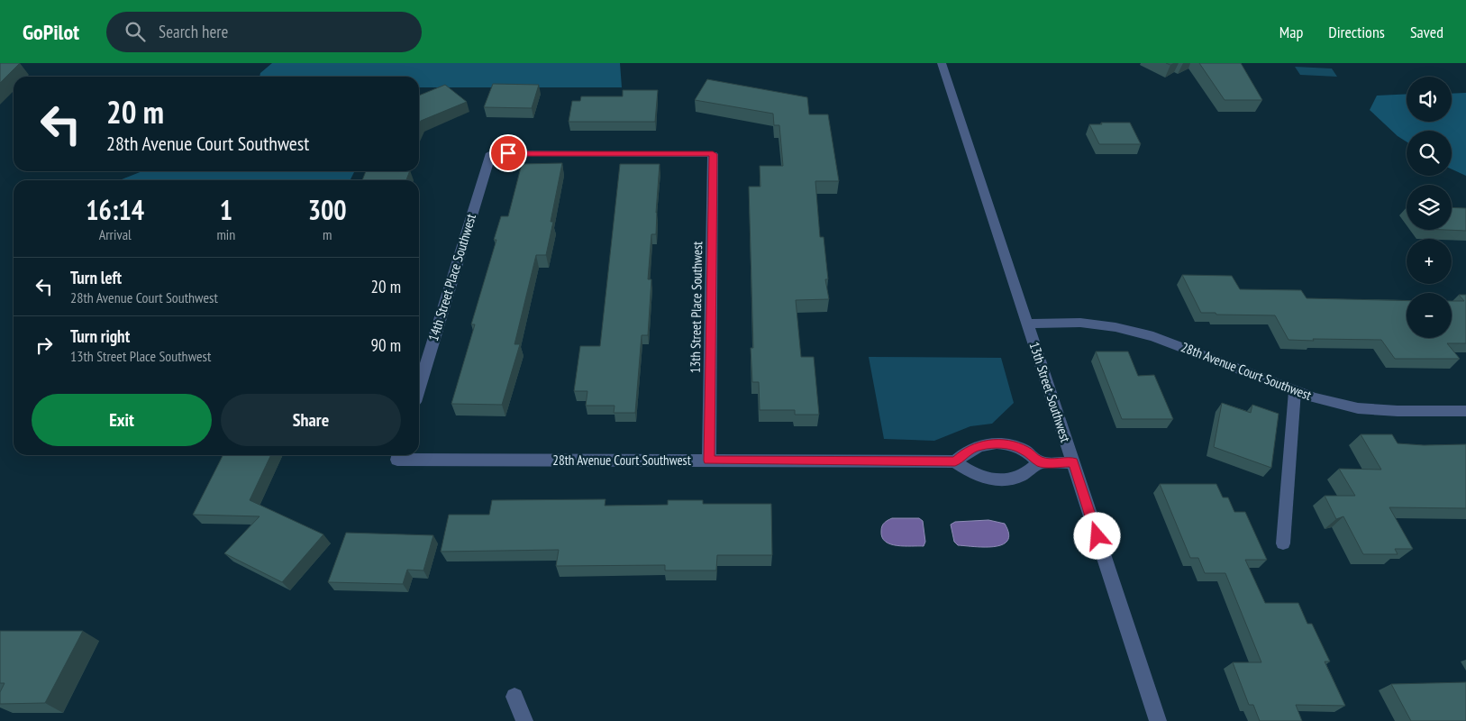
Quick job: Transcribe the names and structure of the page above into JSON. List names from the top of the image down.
{
  "streets": {
    "street": [
      "14th Street Place Southwest",
      "13th Street Place Southwest",
      "28th Avenue Court Southwest",
      "13th Street Southwest"
    ]
  },
  "crossings": [
    ["14th Street Place Southwest", "13th Street Place Southwest"],
    ["13th Street Place Southwest", "28th Avenue Court Southwest"],
    ["28th Avenue Court Southwest", "13th Street Southwest"]
  ],
  "page": {
    "header": "GoPilot",
    "search": "Search here",
    "nav": ["Map", "Directions", "Saved"],
    "map_buttons": ["+", "−"],
    "turn": ["20 m", "28th Avenue Court Southwest"],
    "eta": [
      "16:14",
      "Arrival",
      "1",
      "min",
      "300",
      "m"
    ],
    "list": [
      {
        "name": "Turn left",
        "note": "28th Avenue Court Southwest",
        "value": "20 m"
      },
      {
        "name": "Turn right",
        "note": "13th Street Place Southwest",
        "value": "90 m"
      }
    ],
    "buttons": ["Exit", "Share"]
  }
}
